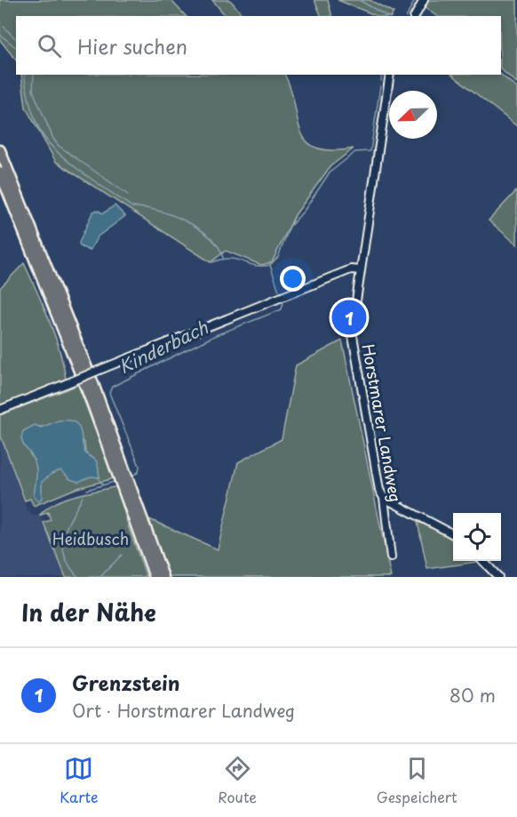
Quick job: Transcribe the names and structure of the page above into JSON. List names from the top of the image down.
{
  "streets": {
    "street": ["Horstmarer Landweg"]
  },
  "water": ["Kinderbach"],
  "parks": ["Heidbusch"],
  "north": "bottom left",
  "page": {
    "search": "Hier suchen",
    "pins": "1",
    "heading": "In der Nähe",
    "list": [
      {
        "mark": "1",
        "name": "Grenzstein",
        "note": "Ort · Horstmarer Landweg",
        "value": "80 m"
      }
    ],
    "nav": ["Karte", "Route", "Gespeichert"]
  }
}
